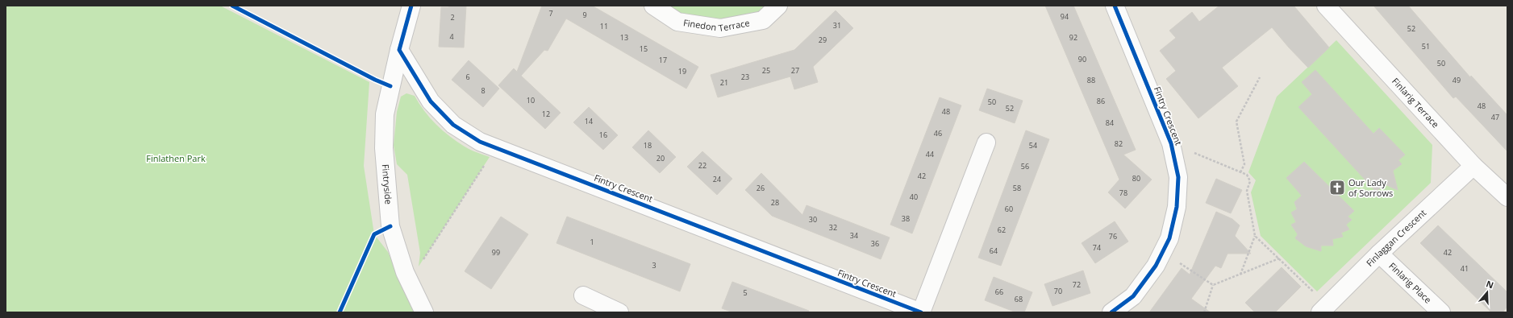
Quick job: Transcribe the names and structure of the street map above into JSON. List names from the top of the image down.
{
  "streets": {
    "street": [
      "Finedon Terrace",
      "Finlarig Terrace",
      "Fintry Crescent",
      "Fintryside",
      "Finlaggan Crescent",
      "Finlarig Place"
    ]
  },
  "crossings": [
    ["Finlarig Terrace", "Finlaggan Crescent"],
    ["Fintry Crescent", "Fintryside"],
    ["Finlaggan Crescent", "Finlarig Place"]
  ],
  "parks": ["Finlathen Park"],
  "places": {
    "church": ["Our Lady of Sorrows"]
  },
  "house_numbers": [
    "7",
    "9",
    "94",
    "2",
    "31",
    "11",
    "52",
    "4",
    "13",
    "92",
    "29",
    "51",
    "15",
    "90",
    "17",
    "50",
    "25",
    "27",
    "19",
    "6",
    "23",
    "88",
    "49",
    "21",
    "8",
    "10",
    "86",
    "50",
    "48",
    "52",
    "48",
    "12",
    "47",
    "14",
    "84",
    "46",
    "16",
    "82",
    "18",
    "54",
    "44",
    "20",
    "22",
    "56",
    "42",
    "80",
    "24",
    "26",
    "58",
    "78",
    "40",
    "28",
    "60",
    "38",
    "30",
    "32",
    "62",
    "34",
    "76",
    "1",
    "36",
    "74",
    "64",
    "99",
    "42",
    "3",
    "41",
    "72",
    "70",
    "66",
    "5",
    "68"
  ],
  "north": "top"
}
